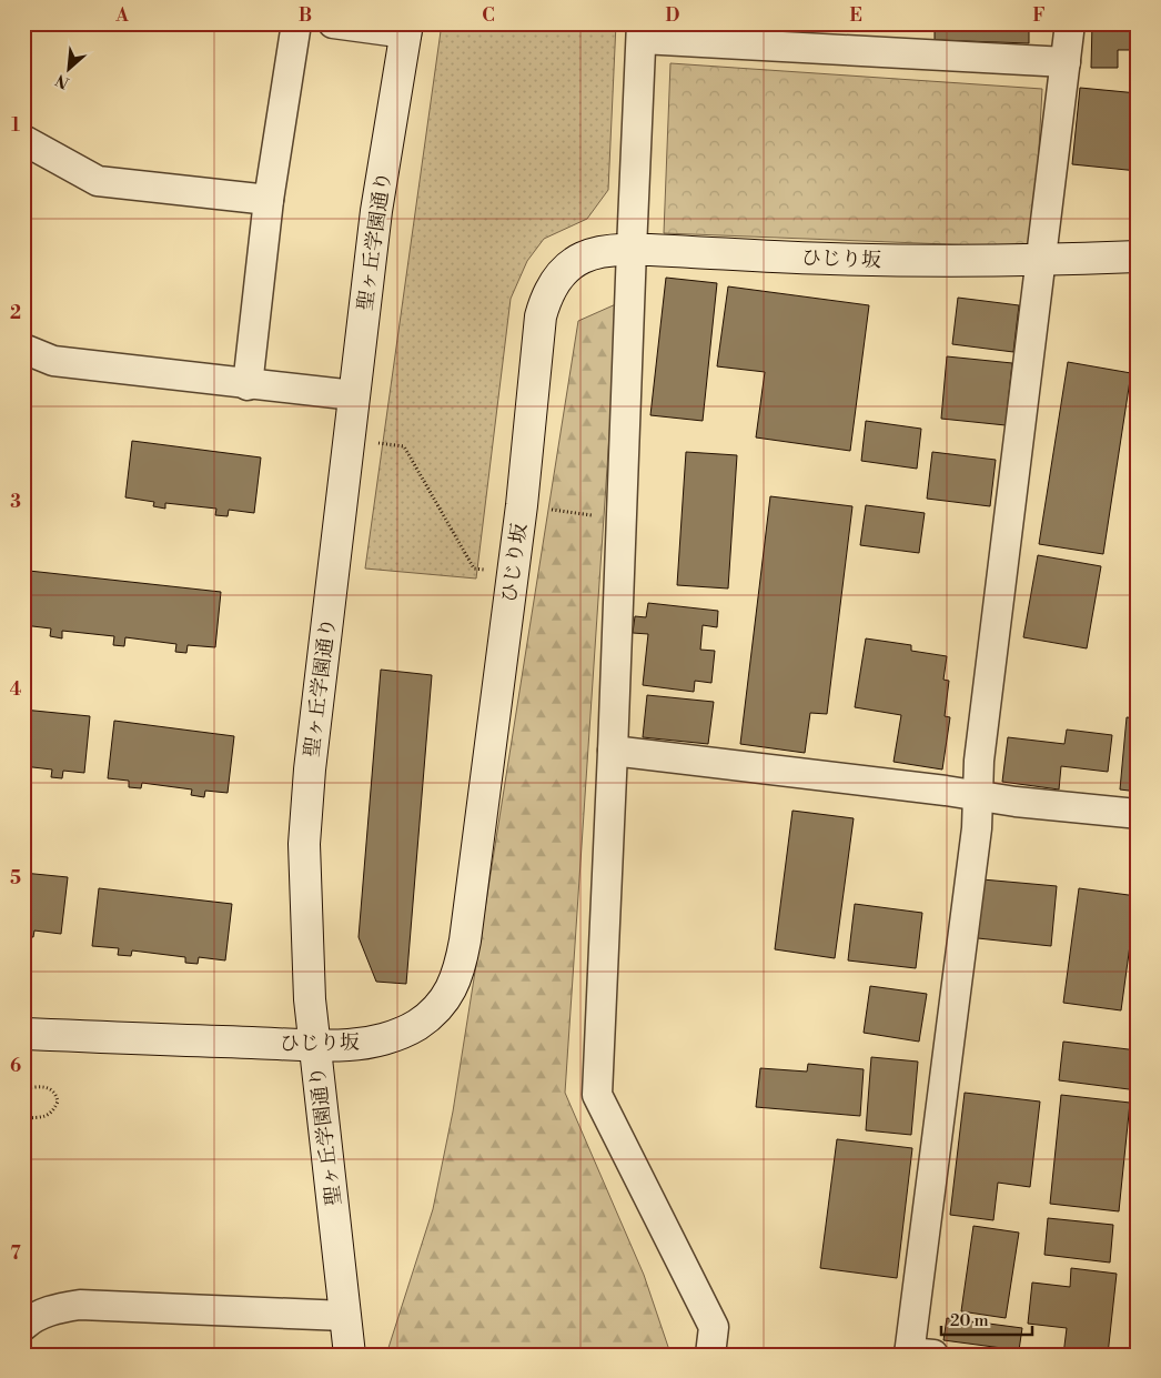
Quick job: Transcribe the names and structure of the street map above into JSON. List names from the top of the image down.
{
  "streets": {
    "street": ["聖ヶ丘学園通り", "ひじり坂"]
  },
  "crossings": [
    ["聖ヶ丘学園通り", "ひじり坂"]
  ],
  "scale_bar": "20 m",
  "north": "bottom left",
  "grid": {
    "columns": [
      "A",
      "B",
      "C",
      "D",
      "E",
      "F"
    ],
    "rows": [
      "1",
      "2",
      "3",
      "4",
      "5",
      "6",
      "7"
    ]
  }
}
